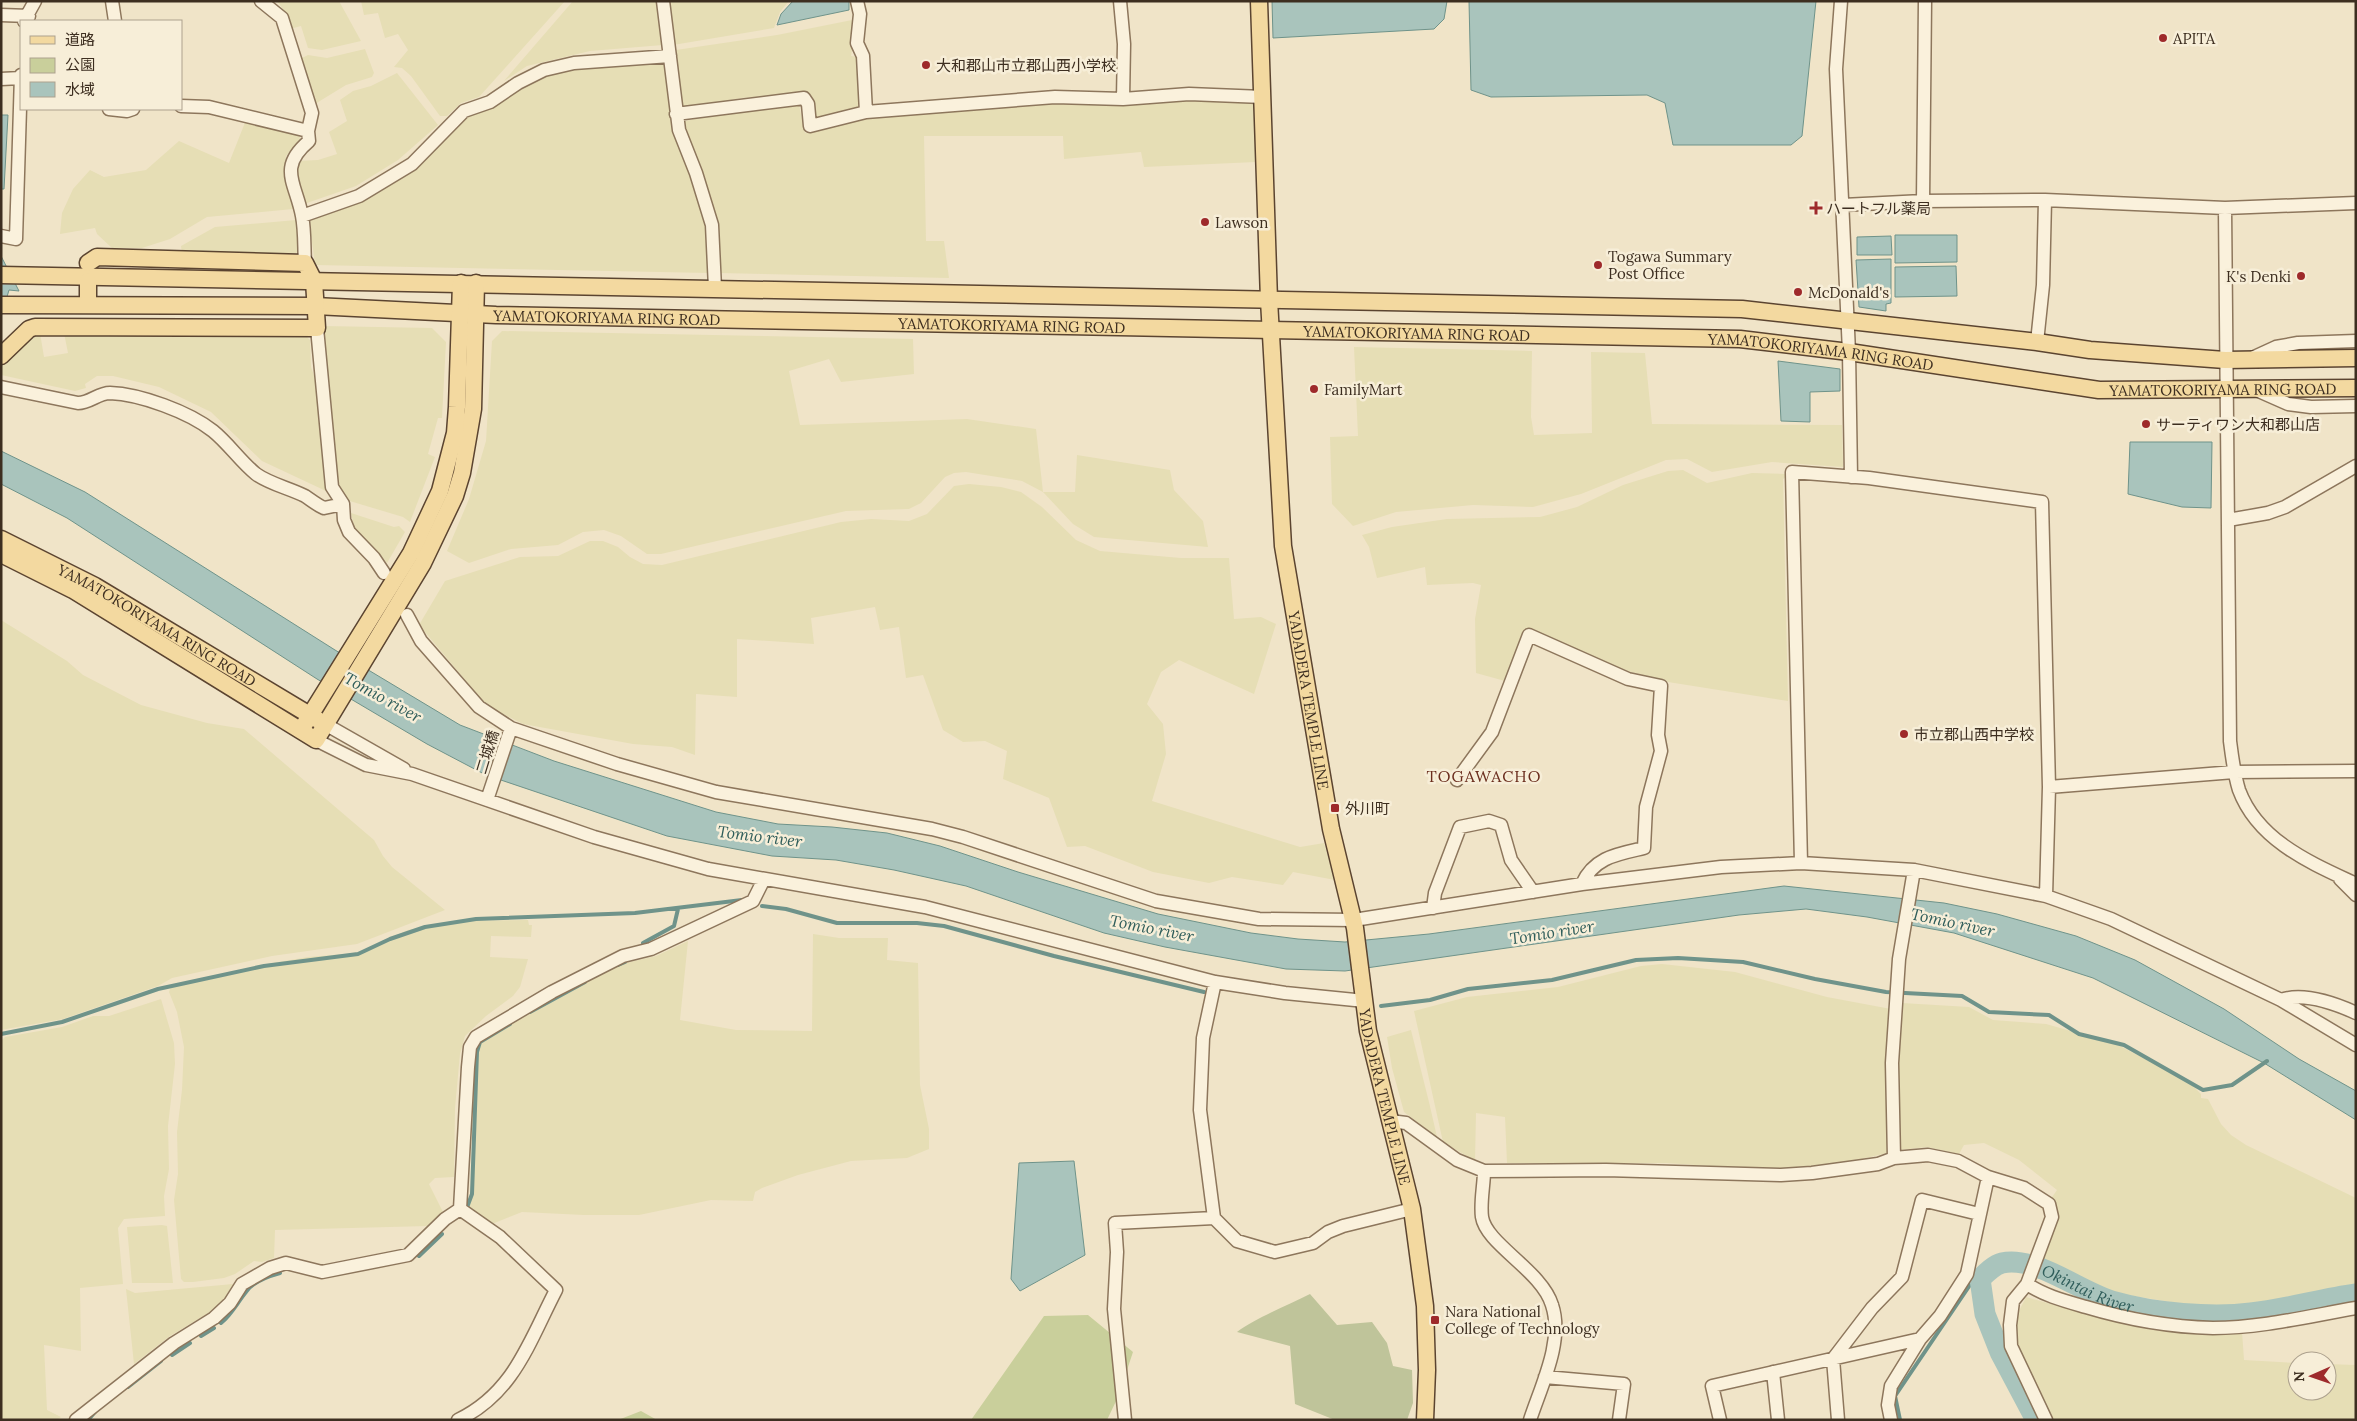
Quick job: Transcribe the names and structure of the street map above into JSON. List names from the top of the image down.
{
  "streets": {
    "main road": ["YAMATOKORIYAMA RING ROAD", "YADADERA TEMPLE LINE"],
    "street": ["二城橋"]
  },
  "crossings": [
    ["YAMATOKORIYAMA RING ROAD", "YADADERA TEMPLE LINE"]
  ],
  "districts": ["TOGAWACHO"],
  "water": ["Tomio river", "Okintai River"],
  "places": {
    "other": [
      "APITA",
      "大和郡山市立郡山西小学校",
      "Lawson",
      "Togawa Summary Post Office",
      "K's Denki",
      "McDonald's",
      "FamilyMart",
      "サーティワン大和郡山店",
      "市立郡山西中学校"
    ],
    "health": ["ハートフル薬局"],
    "transit": ["外川町", "Nara National College of Technology"]
  },
  "legend": ["道路", "公園", "水域"],
  "north": "left"
}
